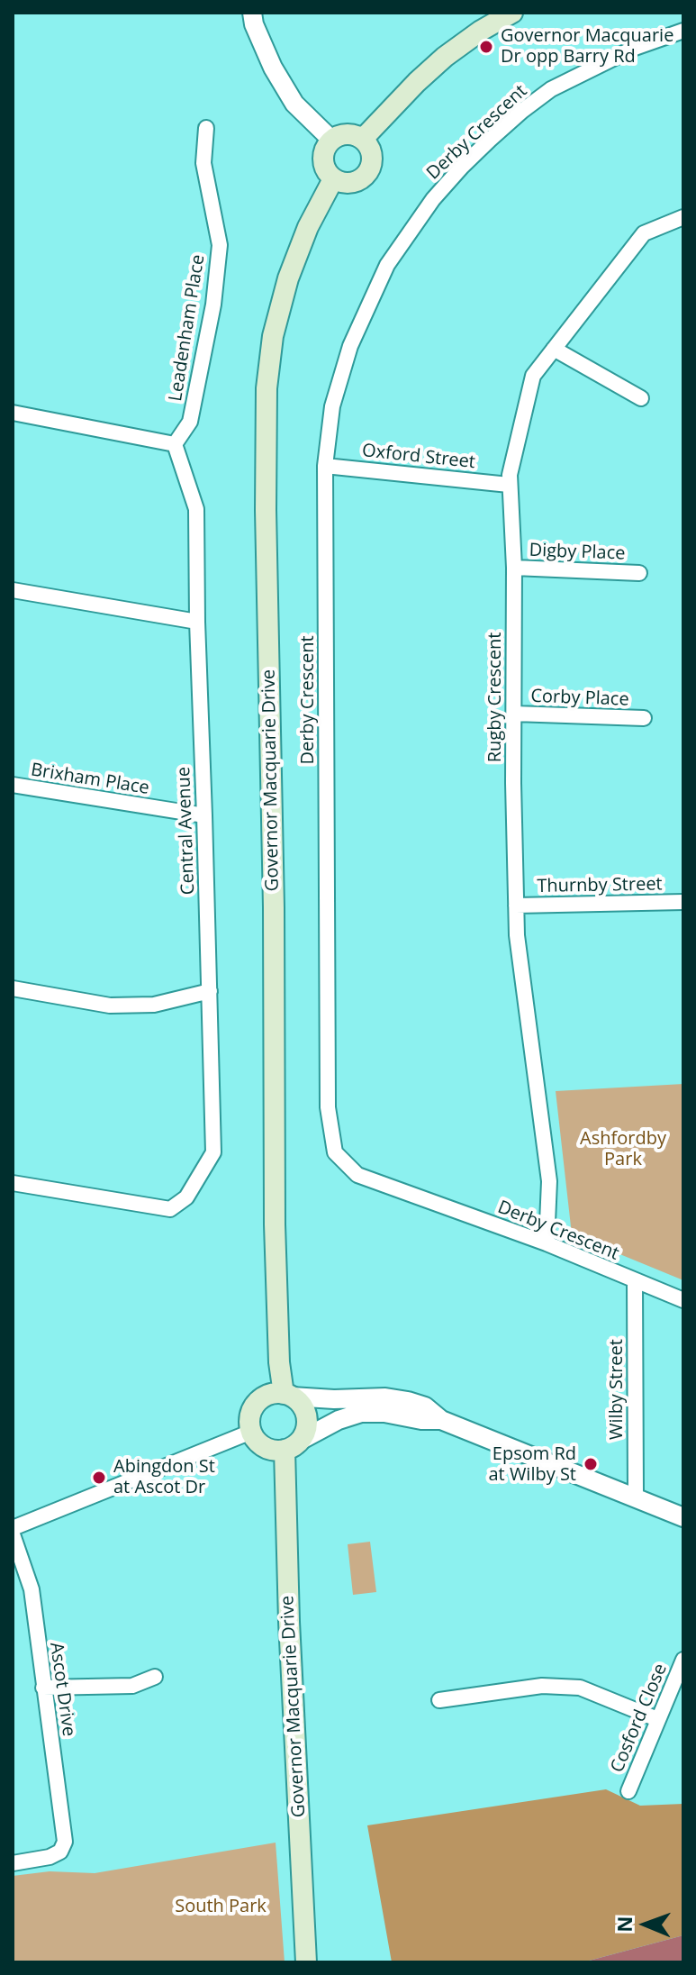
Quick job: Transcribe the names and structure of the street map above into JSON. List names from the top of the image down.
{
  "streets": {
    "main road": ["Governor Macquarie Drive"],
    "street": [
      "Derby Crescent",
      "Leadenham Place",
      "Oxford Street",
      "Digby Place",
      "Rugby Crescent",
      "Corby Place",
      "Brixham Place",
      "Central Avenue",
      "Thurnby Street",
      "Wilby Street",
      "Ascot Drive",
      "Cosford Close"
    ]
  },
  "crossings": [
    ["Derby Crescent", "Oxford Street"],
    ["Derby Crescent", "Rugby Crescent"],
    ["Derby Crescent", "Wilby Street"],
    ["Leadenham Place", "Central Avenue"],
    ["Oxford Street", "Rugby Crescent"],
    ["Digby Place", "Rugby Crescent"],
    ["Rugby Crescent", "Corby Place"],
    ["Rugby Crescent", "Thurnby Street"],
    ["Brixham Place", "Central Avenue"]
  ],
  "parks": ["Ashfordby Park", "South Park"],
  "places": ["Governor Macquarie Dr opp Barry Rd", "Epsom Rd at Wilby St", "Abingdon St at Ascot Dr"],
  "north": "left"
}
